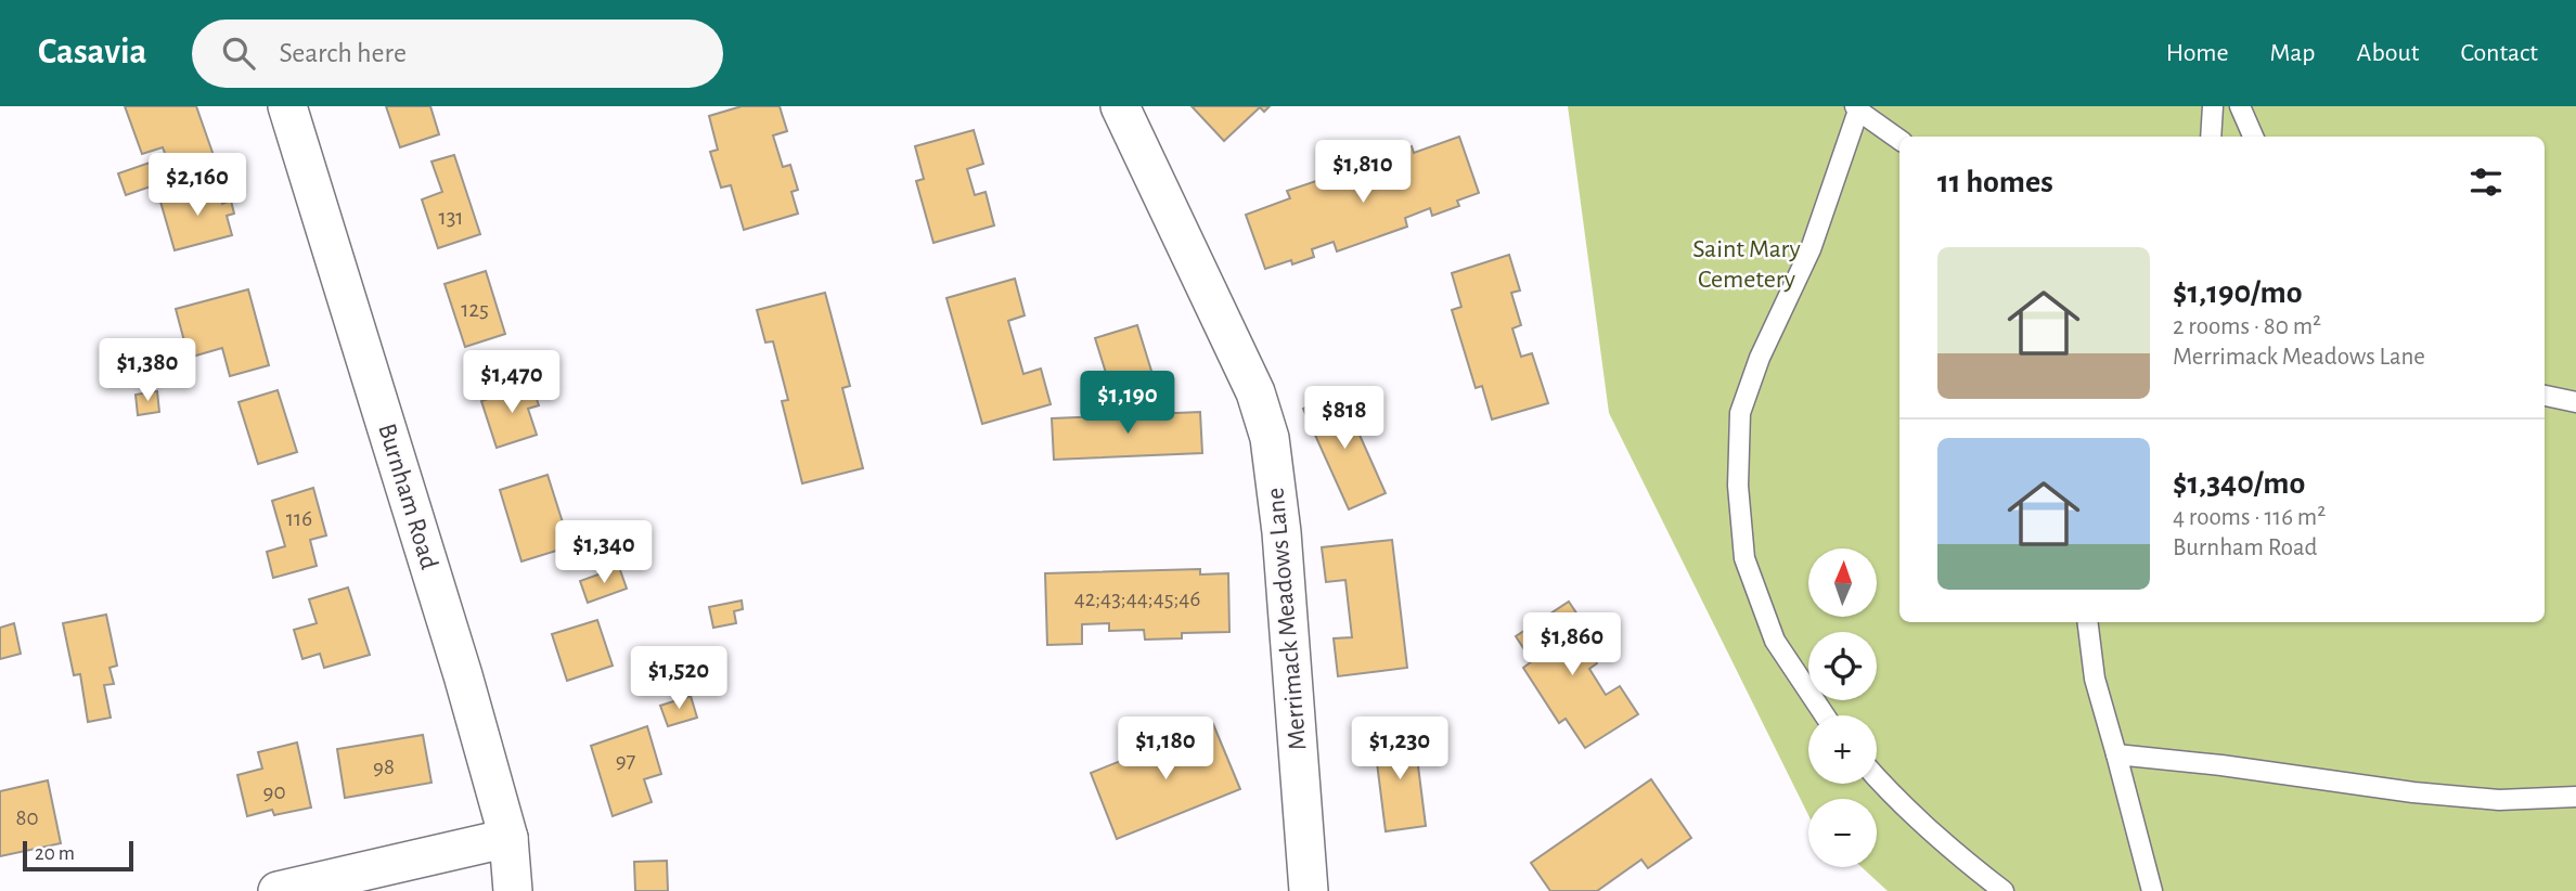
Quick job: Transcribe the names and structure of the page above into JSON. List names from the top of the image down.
{
  "streets": {
    "street": ["Burnham Road", "Merrimack Meadows Lane"]
  },
  "parks": ["Saint Mary Cemetery"],
  "house_numbers": [
    "131",
    "125",
    "116",
    "42;43;44;45;46",
    "97",
    "98",
    "90",
    "80"
  ],
  "scale_bar": "20 m",
  "north": "top",
  "page": {
    "header": "Casavia",
    "search": "Search here",
    "nav": [
      "Home",
      "Map",
      "About",
      "Contact"
    ],
    "heading": "11 homes",
    "price": [
      "$1,810",
      "$2,160",
      "$1,380",
      "$1,470",
      "$1,190",
      "$818",
      "$1,340",
      "$1,860",
      "$1,520",
      "$1,180",
      "$1,230"
    ],
    "list": [
      {
        "name": "$1,190/mo",
        "note": "2 rooms · 80 m² · Merrimack Meadows Lane"
      },
      {
        "name": "$1,340/mo",
        "note": "4 rooms · 116 m² · Burnham Road"
      }
    ],
    "map_buttons": ["+", "−"],
    "scale": "20 m"
  }
}
